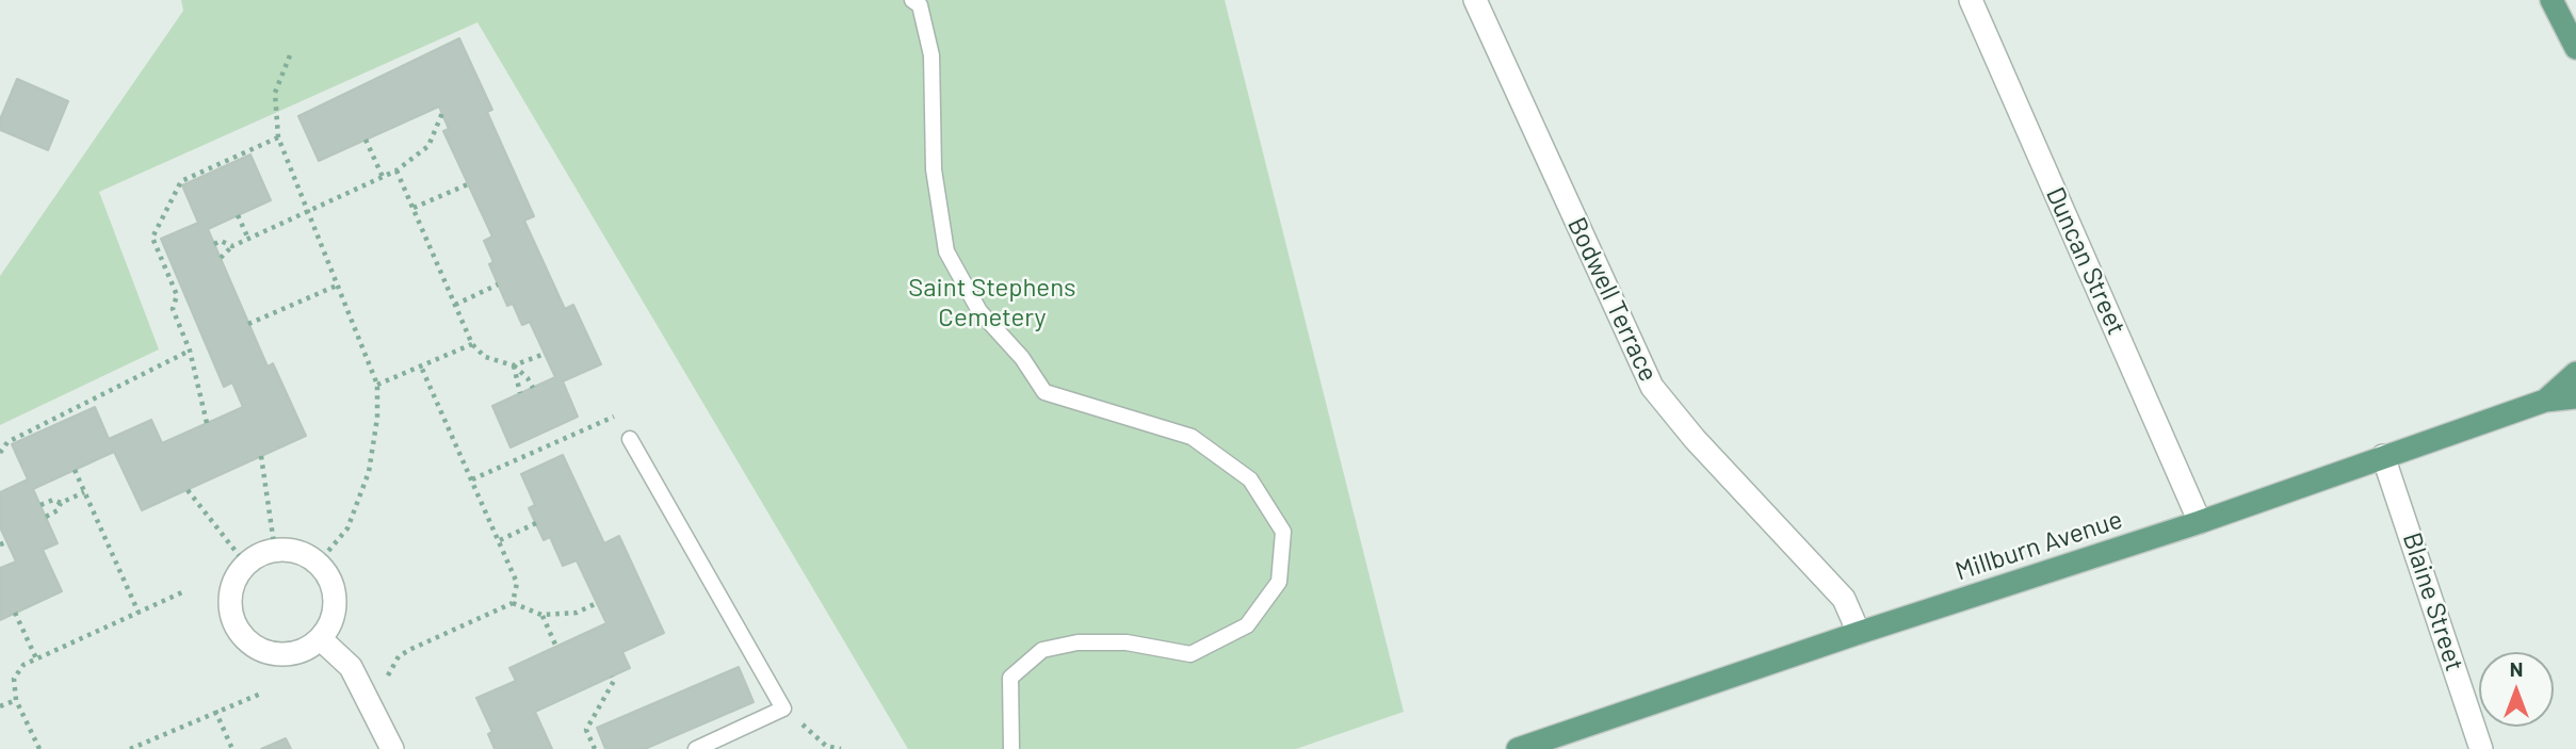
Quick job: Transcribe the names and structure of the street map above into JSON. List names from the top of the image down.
{
  "streets": {
    "main road": ["Millburn Avenue"],
    "street": ["Duncan Street", "Bodwell Terrace", "Blaine Street"]
  },
  "crossings": [
    ["Duncan Street", "Millburn Avenue"],
    ["Bodwell Terrace", "Millburn Avenue"],
    ["Millburn Avenue", "Blaine Street"]
  ],
  "parks": ["Saint Stephens Cemetery"],
  "north": "top"
}
